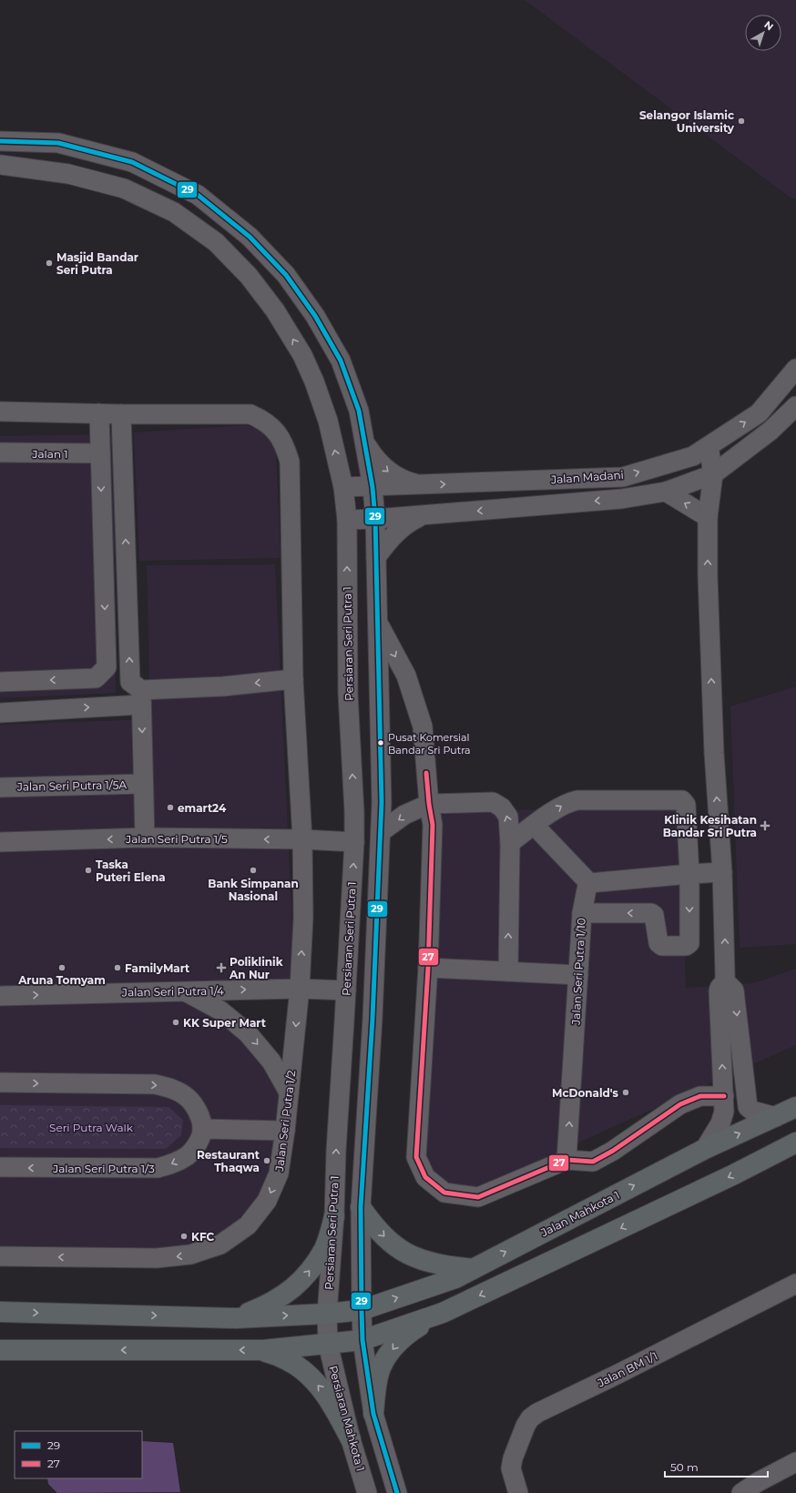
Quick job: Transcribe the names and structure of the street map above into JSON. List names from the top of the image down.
{
  "streets": {
    "main road": ["Jalan Mahkota 1"],
    "street": [
      "Jalan 1",
      "Jalan Madani",
      "Persiaran Seri Putra 1",
      "Jalan Seri Putra 1/5A",
      "Jalan Seri Putra 1/5",
      "Jalan Seri Putra 1/10",
      "Jalan Seri Putra 1/4",
      "Jalan Seri Putra 1/2",
      "Jalan Seri Putra 1/3",
      "Jalan BM 1/1",
      "Persiaran Mahkota 1"
    ]
  },
  "crossings": [
    ["Jalan Madani", "Persiaran Seri Putra 1"],
    ["Persiaran Seri Putra 1", "Jalan Seri Putra 1/5"],
    ["Persiaran Seri Putra 1", "Jalan Seri Putra 1/4"],
    ["Persiaran Seri Putra 1", "Jalan Mahkota 1"],
    ["Persiaran Seri Putra 1", "Persiaran Mahkota 1"],
    ["Jalan Seri Putra 1/5", "Jalan Seri Putra 1/2"],
    ["Jalan Seri Putra 1/4", "Jalan Seri Putra 1/2"]
  ],
  "one_way": ["Jalan Seri Putra 1/4", "Jalan Seri Putra 1/3"],
  "parks": ["Seri Putra Walk"],
  "places": {
    "other": [
      "Selangor Islamic University",
      "Masjid Bandar Seri Putra",
      "Pusat Komersial Bandar Sri Putra",
      "emart24",
      "Taska Puteri Elena",
      "Bank Simpanan Nasional",
      "Aruna Tomyam",
      "FamilyMart",
      "KK Super Mart",
      "McDonald's",
      "Restaurant Thaqwa",
      "KFC"
    ],
    "health": ["Klinik Kesihatan Bandar Sri Putra", "Poliklinik An Nur"]
  },
  "lines": ["transit line 29", "transit line 27"],
  "legend": ["29", "27"],
  "scale_bar": "50 m",
  "north": "top right"
}
